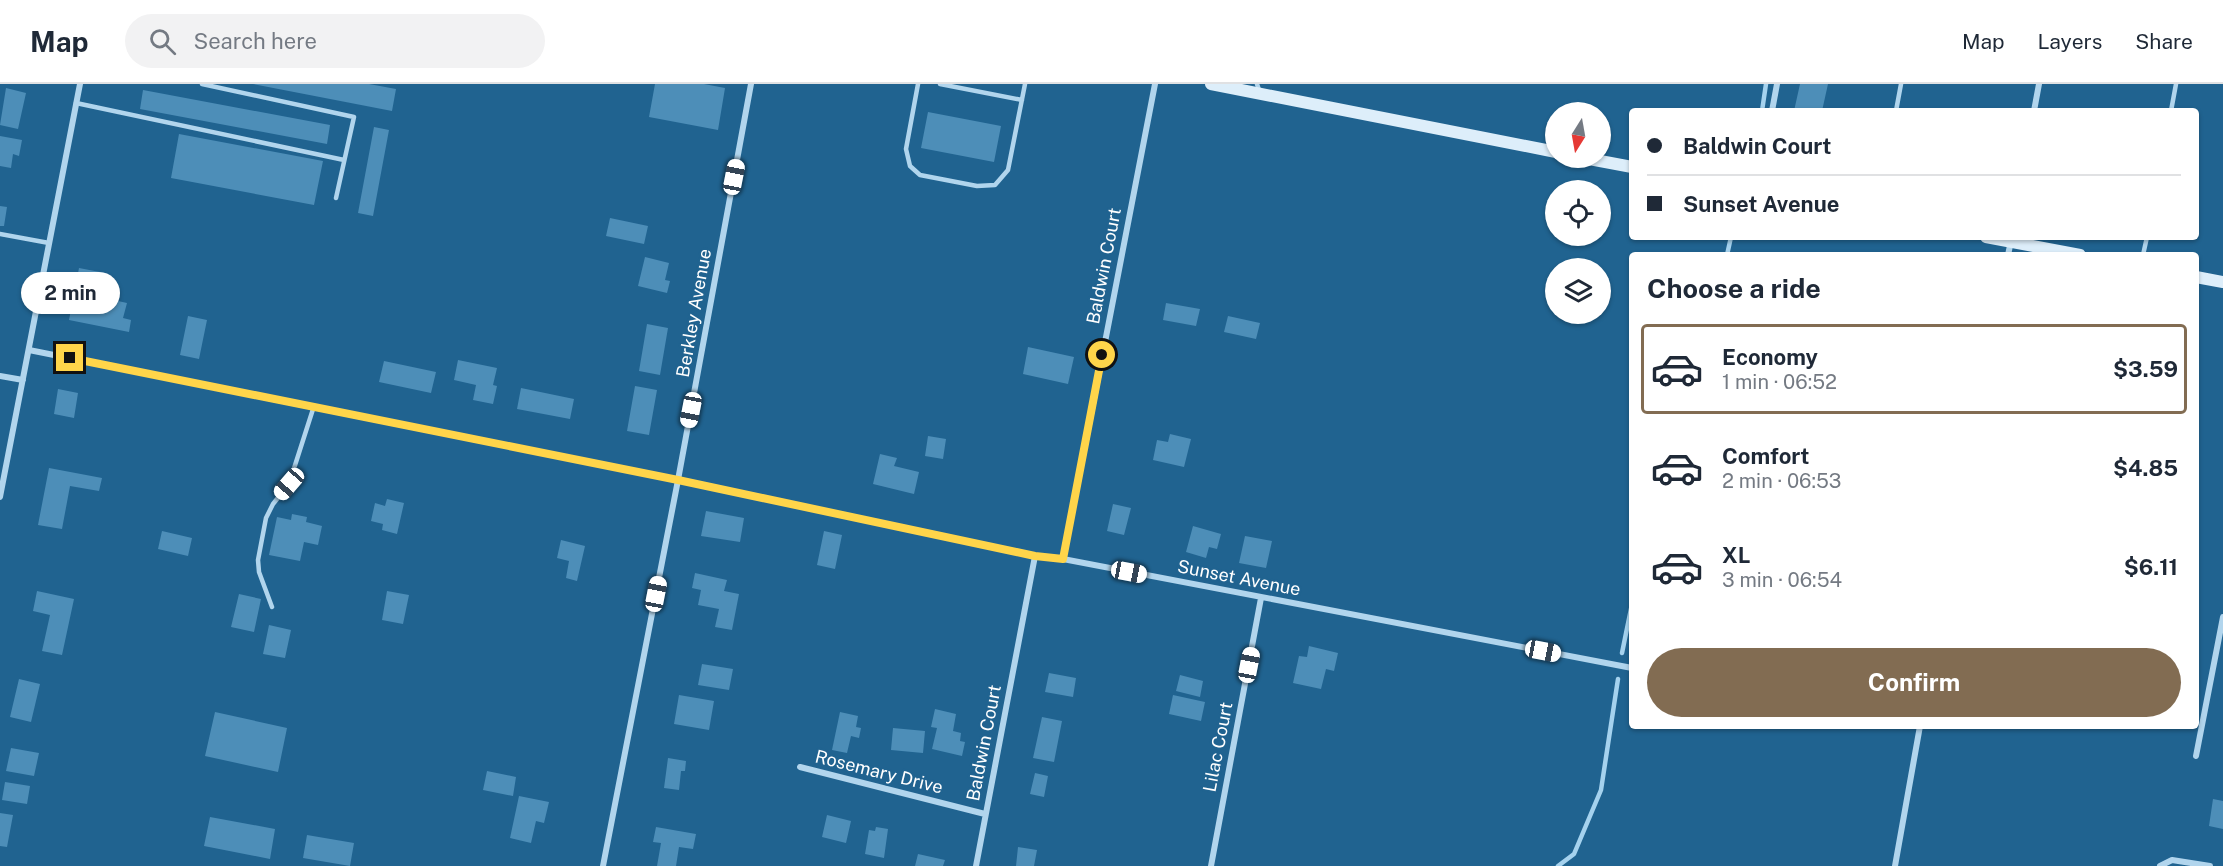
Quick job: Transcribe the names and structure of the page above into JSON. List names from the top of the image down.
{
  "streets": {
    "street": [
      "Baldwin Court",
      "Berkley Avenue",
      "Sunset Avenue",
      "Lilac Court",
      "Rosemary Drive"
    ]
  },
  "crossings": [
    ["Baldwin Court", "Sunset Avenue"],
    ["Baldwin Court", "Rosemary Drive"],
    ["Berkley Avenue", "Sunset Avenue"],
    ["Sunset Avenue", "Lilac Court"]
  ],
  "north": "bottom",
  "page": {
    "header": "Map",
    "search": "Search here",
    "nav": ["Map", "Layers", "Share"],
    "banner": ["Baldwin Court", "Sunset Avenue"],
    "heading": "Choose a ride",
    "bubble": "2 min",
    "list": [
      {
        "name": "Economy",
        "note": "1 min · 06:52",
        "value": "$3.59"
      },
      {
        "name": "Comfort",
        "note": "2 min · 06:53",
        "value": "$4.85"
      },
      {
        "name": "XL",
        "note": "3 min · 06:54",
        "value": "$6.11"
      }
    ],
    "buttons": "Confirm"
  }
}
